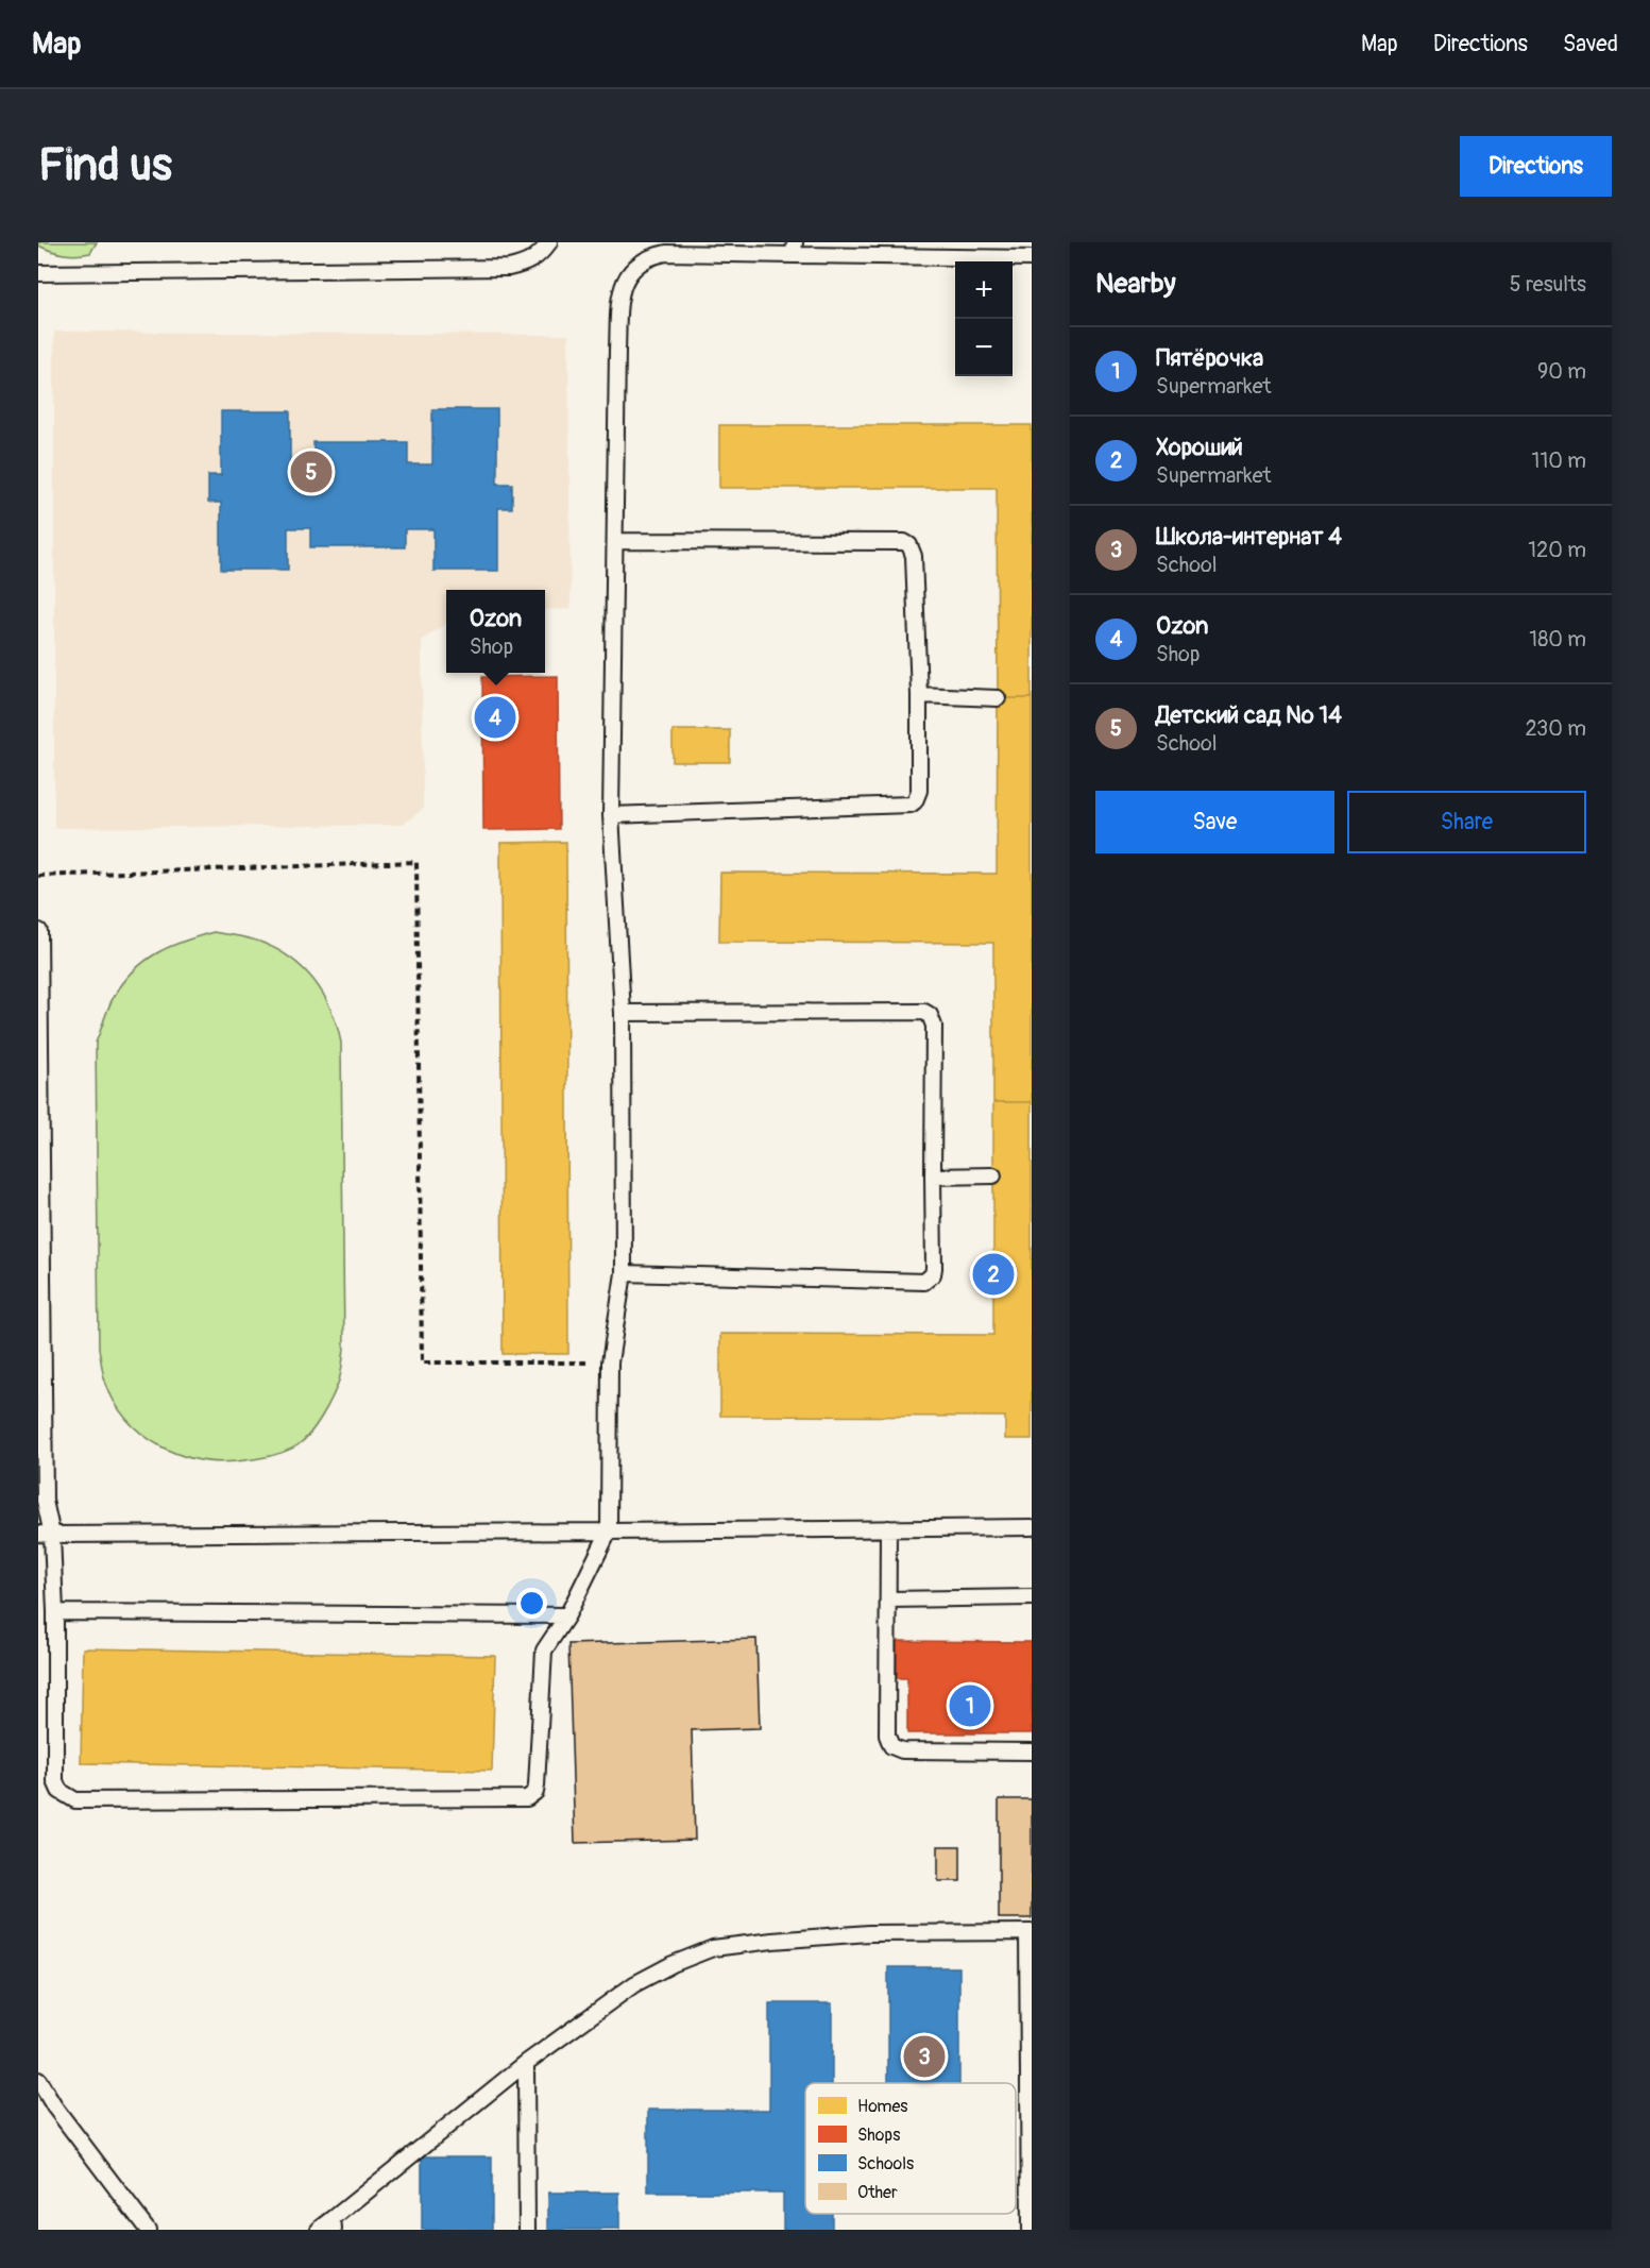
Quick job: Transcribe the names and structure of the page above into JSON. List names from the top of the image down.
{
  "legend": [
    "Homes",
    "Shops",
    "Schools",
    "Other"
  ],
  "page": {
    "header": "Map",
    "nav": ["Map", "Directions", "Saved"],
    "buttons": [
      "Directions",
      ["Save", "Share"]
    ],
    "title": "Find us",
    "heading": ["Nearby", "5 results"],
    "map_buttons": ["+", "−"],
    "list": [
      {
        "mark": "1",
        "name": "Пятёрочка",
        "note": "Supermarket",
        "value": "90 m"
      },
      {
        "mark": "2",
        "name": "Хороший",
        "note": "Supermarket",
        "value": "110 m"
      },
      {
        "mark": "3",
        "name": "Школа-интернат 4",
        "note": "School",
        "value": "120 m"
      },
      {
        "mark": "4",
        "name": "Ozon",
        "note": "Shop",
        "value": "180 m"
      },
      {
        "mark": "5",
        "name": "Детский сад № 14",
        "note": "School",
        "value": "230 m"
      }
    ],
    "pins": [
      "5",
      "4",
      "2",
      "1",
      "3"
    ],
    "popup": ["Ozon", "Shop"]
  }
}
